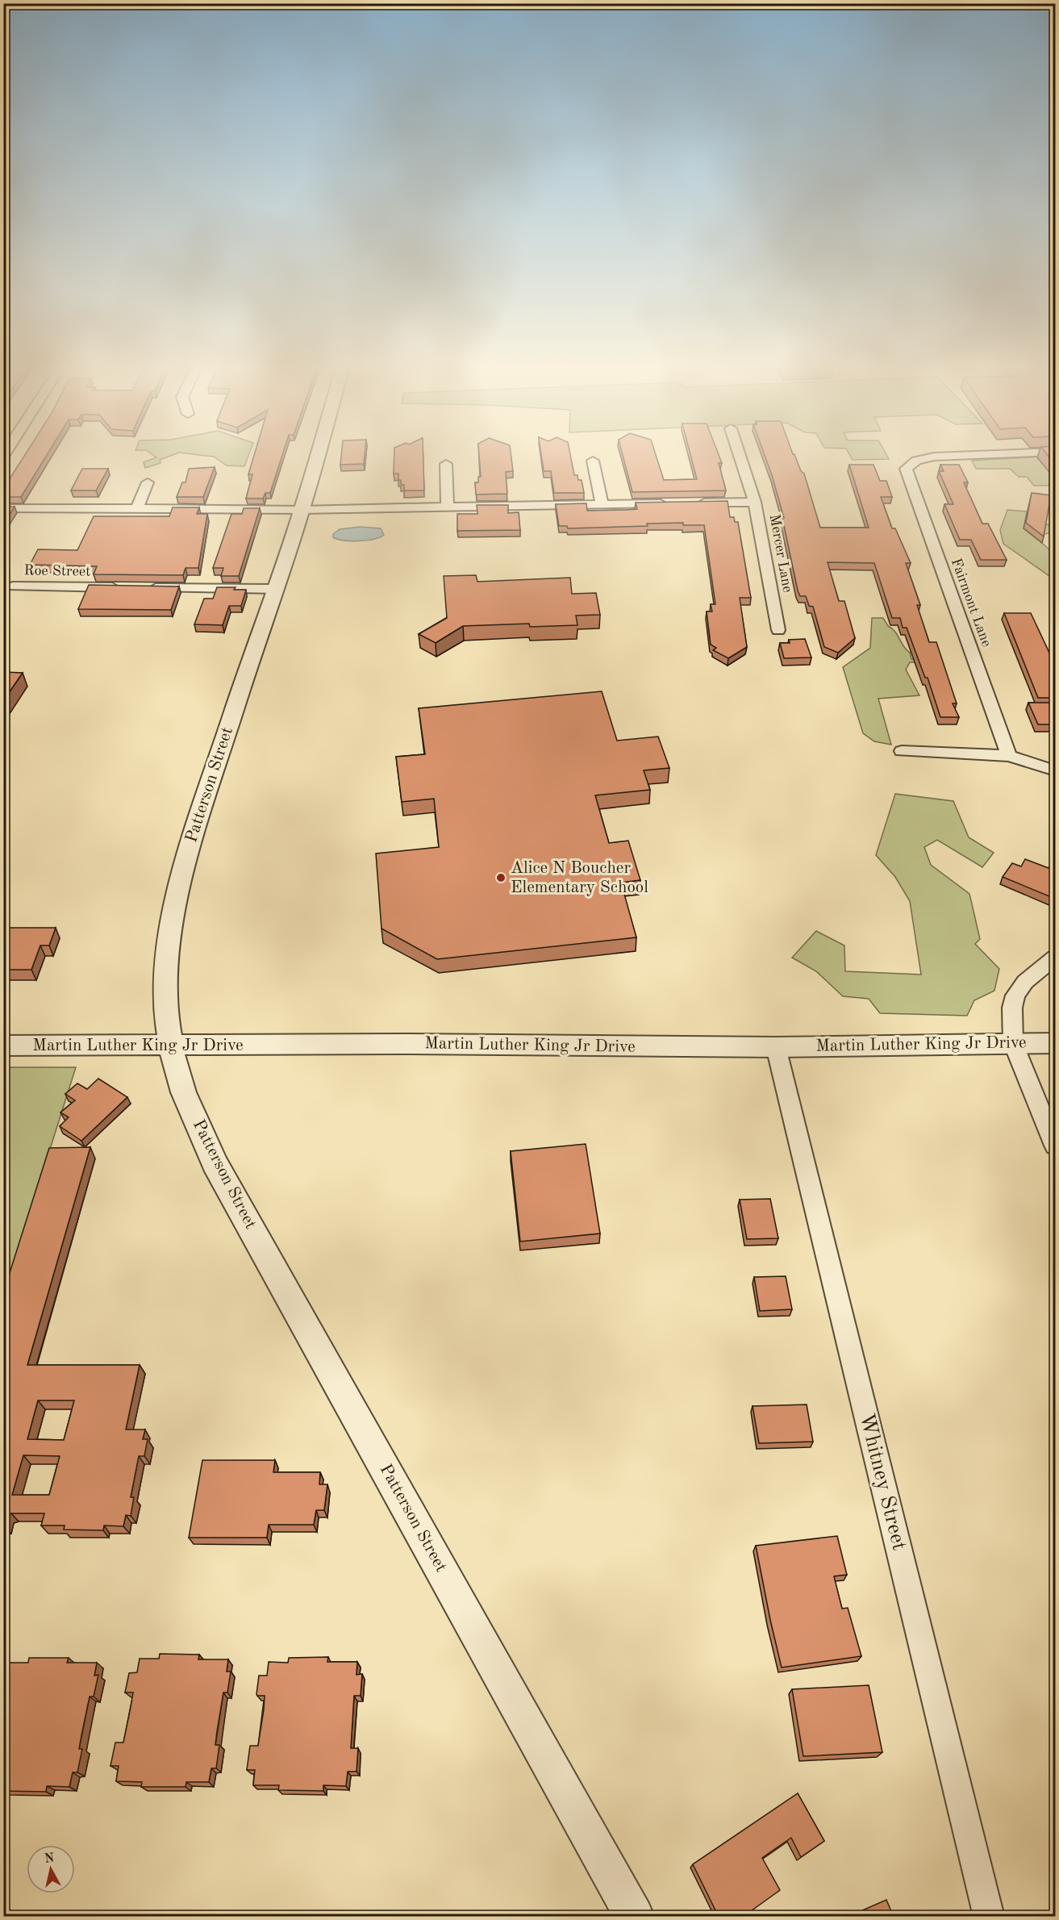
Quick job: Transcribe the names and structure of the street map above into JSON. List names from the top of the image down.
{
  "streets": {
    "street": [
      "Mercer Lane",
      "Roe Street",
      "Fairmont Lane",
      "Patterson Street",
      "Martin Luther King Jr Drive",
      "Whitney Street"
    ]
  },
  "crossings": [
    ["Patterson Street", "Martin Luther King Jr Drive"],
    ["Martin Luther King Jr Drive", "Whitney Street"]
  ],
  "places": ["Alice N Boucher Elementary School"],
  "north": "top"
}
